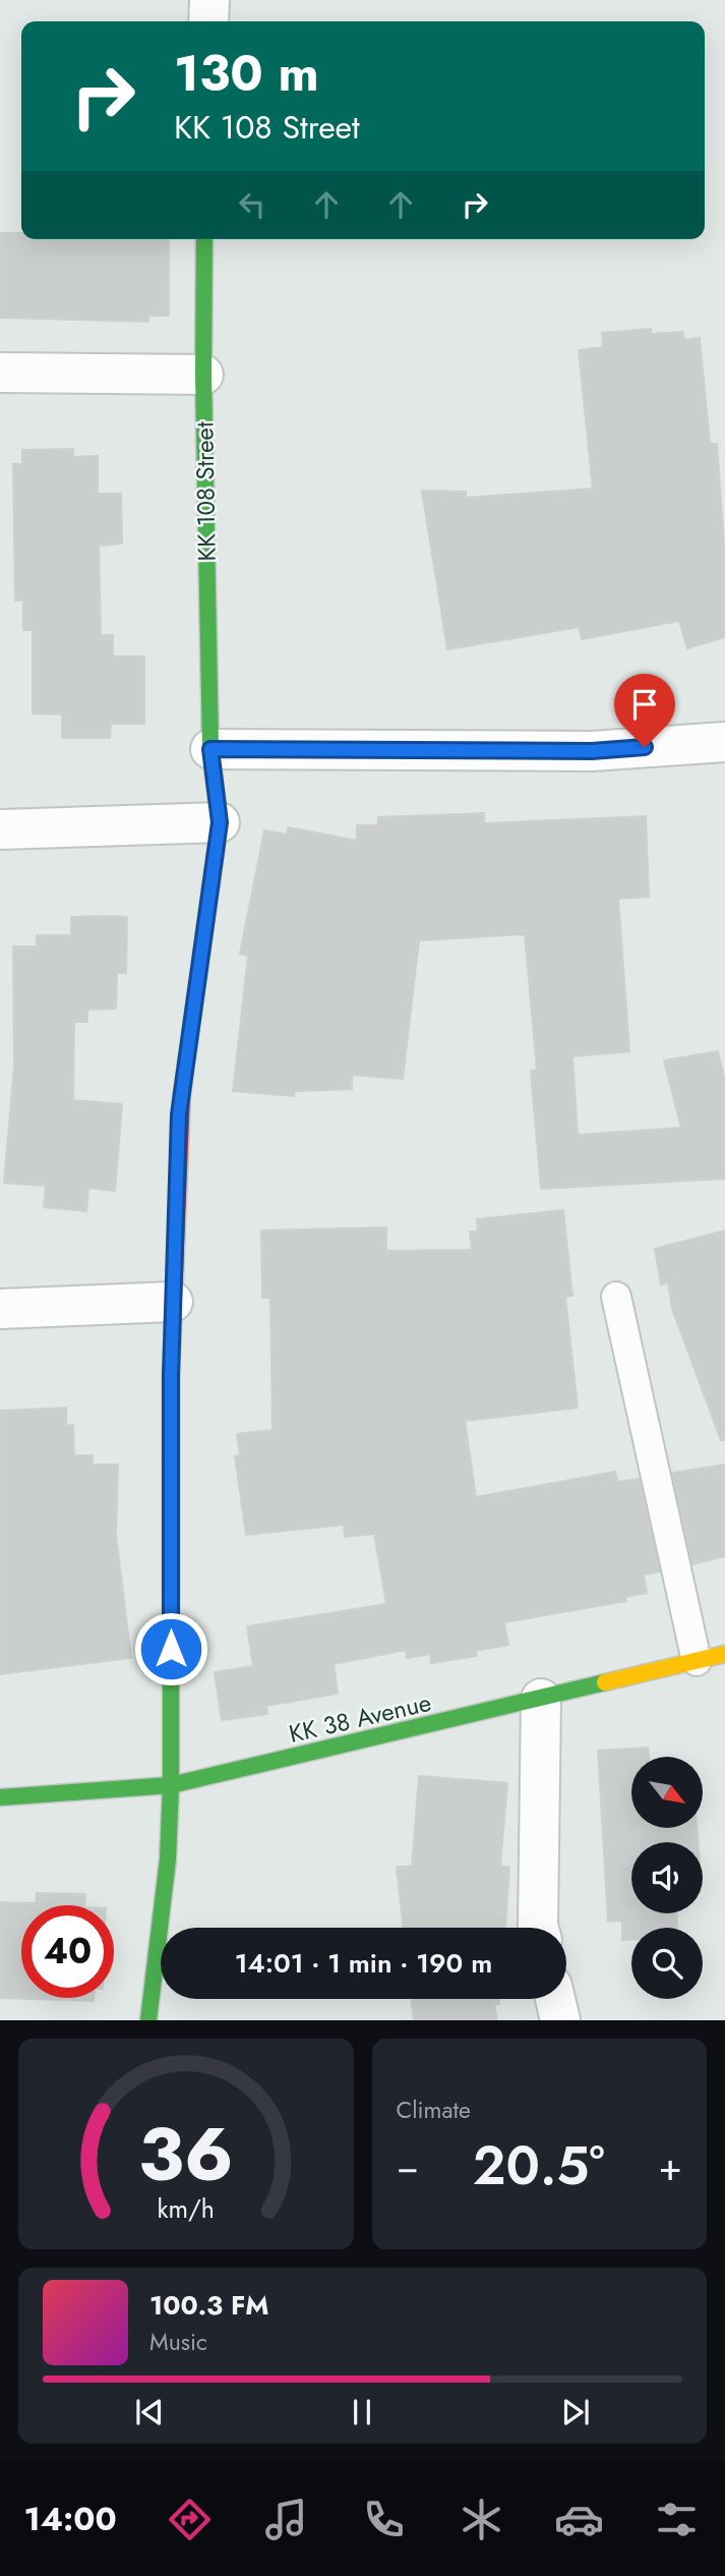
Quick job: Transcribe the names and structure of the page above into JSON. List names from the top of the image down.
{
  "streets": {
    "street": ["KK 108 Street", "KK 38 Avenue"]
  },
  "crossings": [
    ["KK 108 Street", "KK 38 Avenue"]
  ],
  "north": "bottom right",
  "page": {
    "turn": ["130 m", "KK 108 Street"],
    "limit": "40",
    "trip": "14:01 · 1 min · 190 m",
    "tile": "Climate",
    "heat": ["−", "20.5°", "+"],
    "song": ["100.3 FM", "Music"],
    "tabs": "14:00",
    "gauge": ["36", "km/h"]
  }
}
